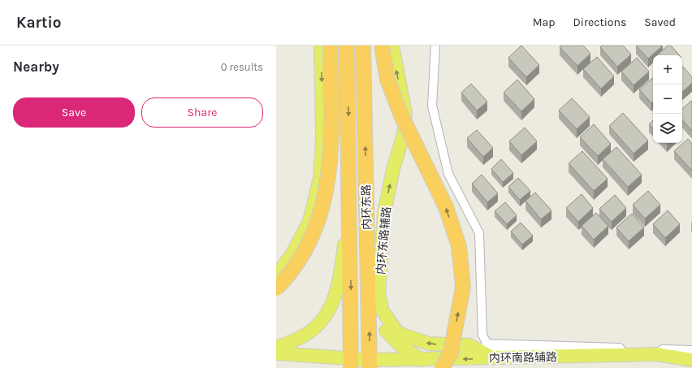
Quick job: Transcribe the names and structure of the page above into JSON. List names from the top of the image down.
{
  "streets": {
    "highway": ["内环东路"],
    "main road": ["内环东路辅路", "内环南路辅路"]
  },
  "crossings": [
    ["内环东路", "内环南路辅路"],
    ["内环东路辅路", "内环南路辅路"]
  ],
  "one_way": ["内环东路辅路"],
  "page": {
    "header": "Kartio",
    "nav": ["Map", "Directions", "Saved"],
    "heading": ["Nearby", "0 results"],
    "map_buttons": ["+", "−"],
    "buttons": ["Save", "Share"]
  }
}
